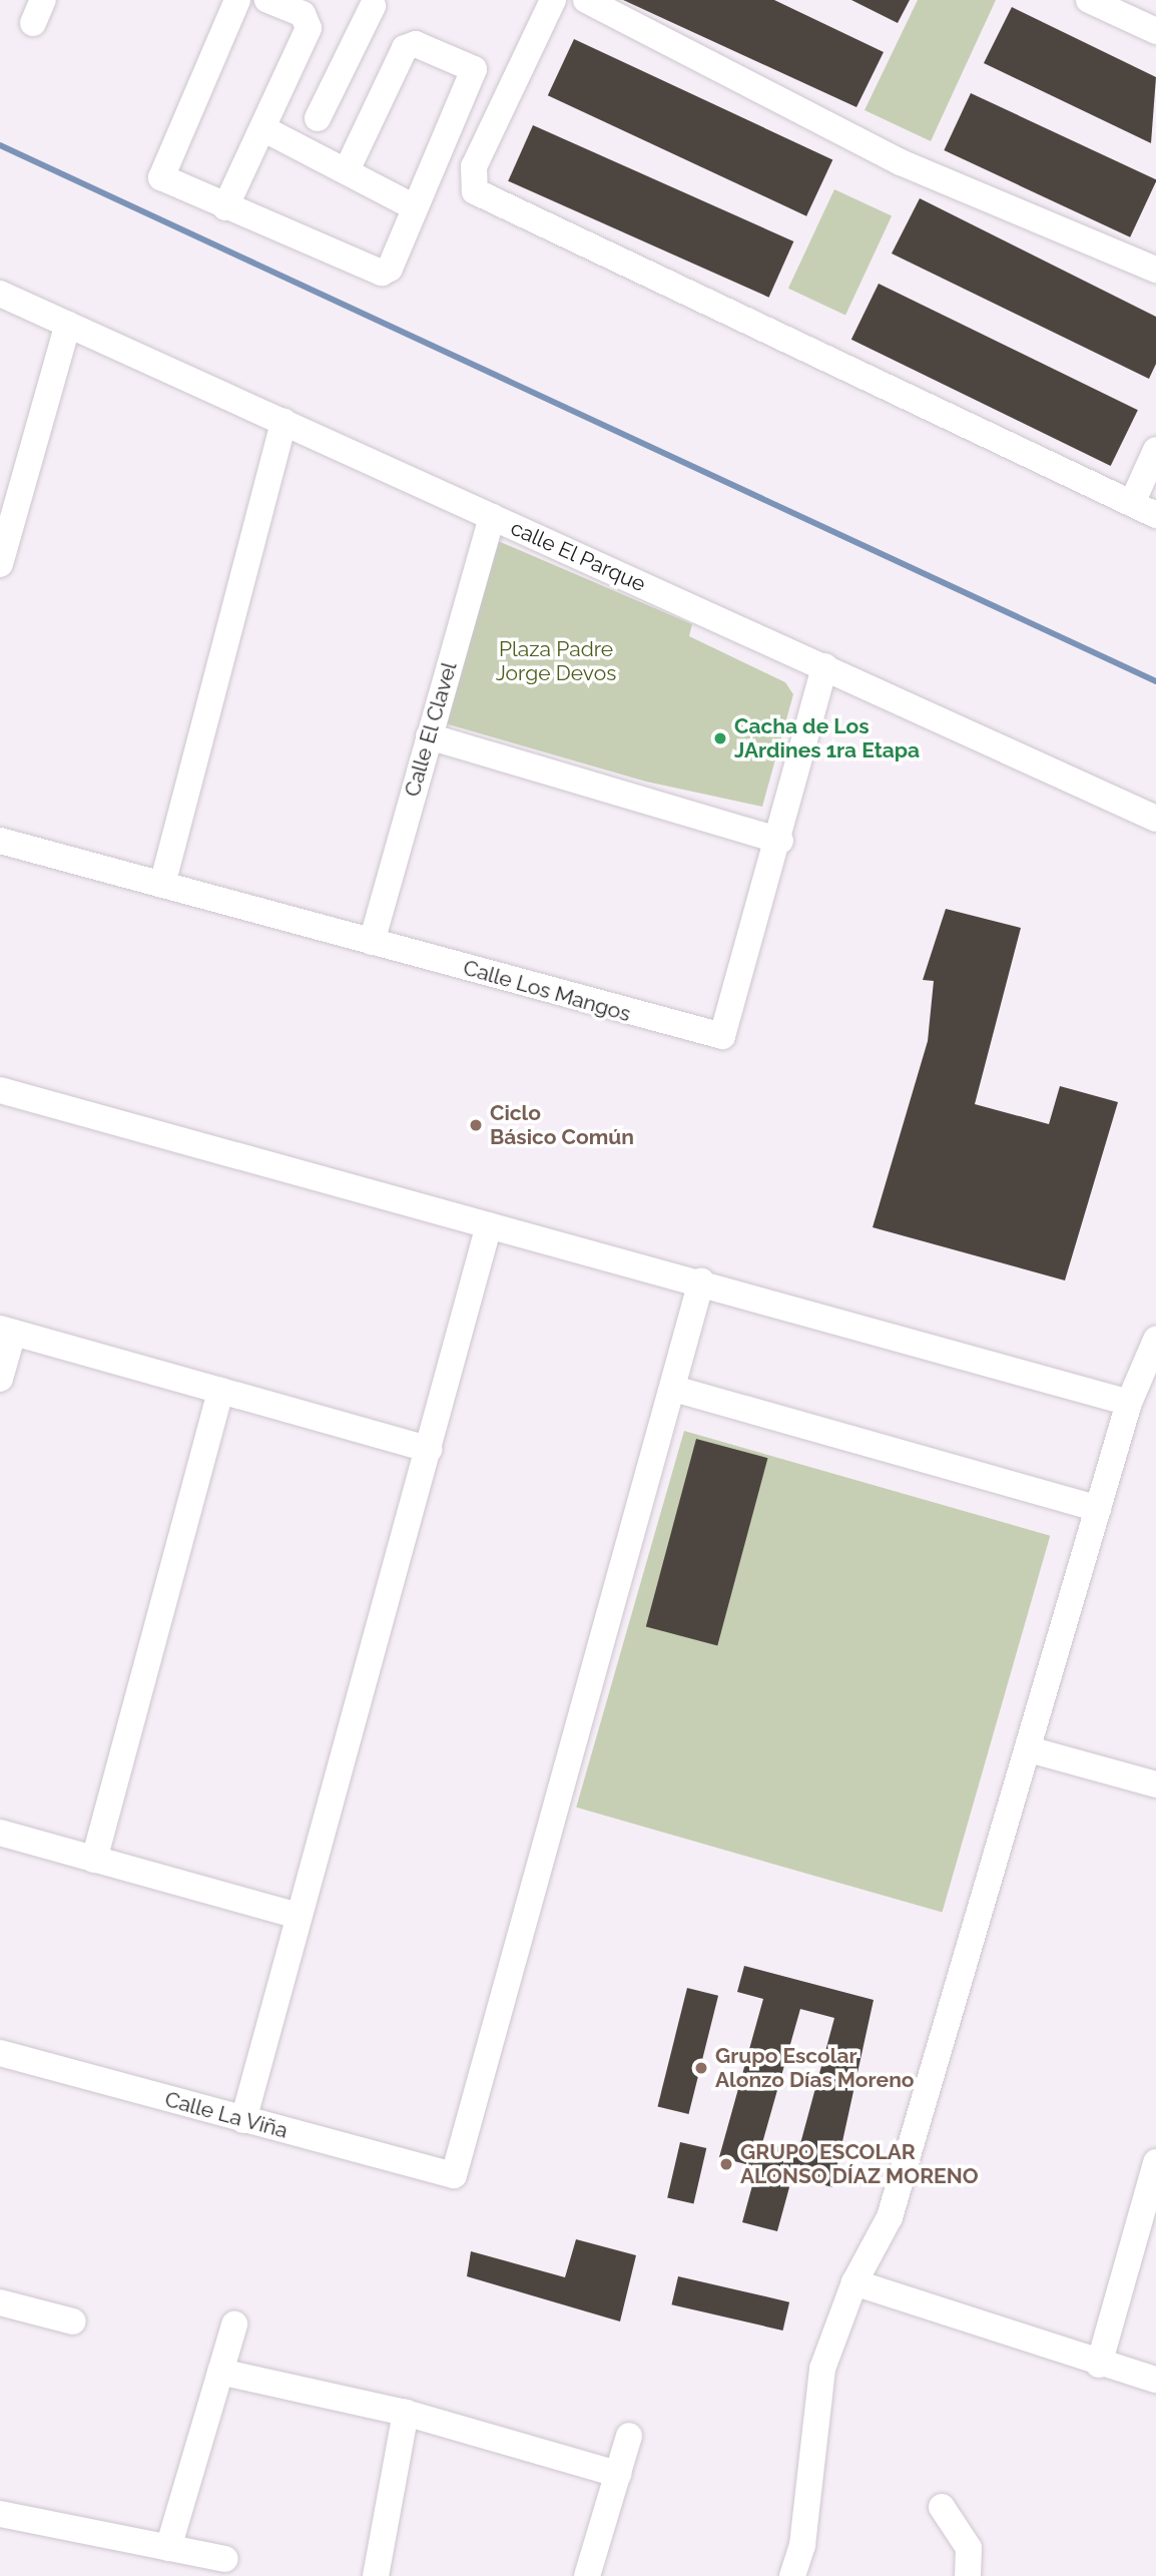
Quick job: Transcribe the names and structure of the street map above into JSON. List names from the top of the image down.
{
  "streets": {
    "street": [
      "calle El Parque",
      "Calle El Clavel",
      "Calle Los Mangos",
      "Calle La Viña"
    ]
  },
  "crossings": [
    ["calle El Parque", "Calle El Clavel"],
    ["calle El Parque", "Calle Los Mangos"],
    ["Calle El Clavel", "Calle Los Mangos"]
  ],
  "parks": ["Plaza Padre Jorge Devos"],
  "places": [
    "Cacha de Los JArdines 1ra Etapa",
    "Ciclo Básico Común",
    "Grupo Escolar Alonzo Días Moreno",
    "GRUPO ESCOLAR ALONSO DÍAZ MORENO"
  ]
}
